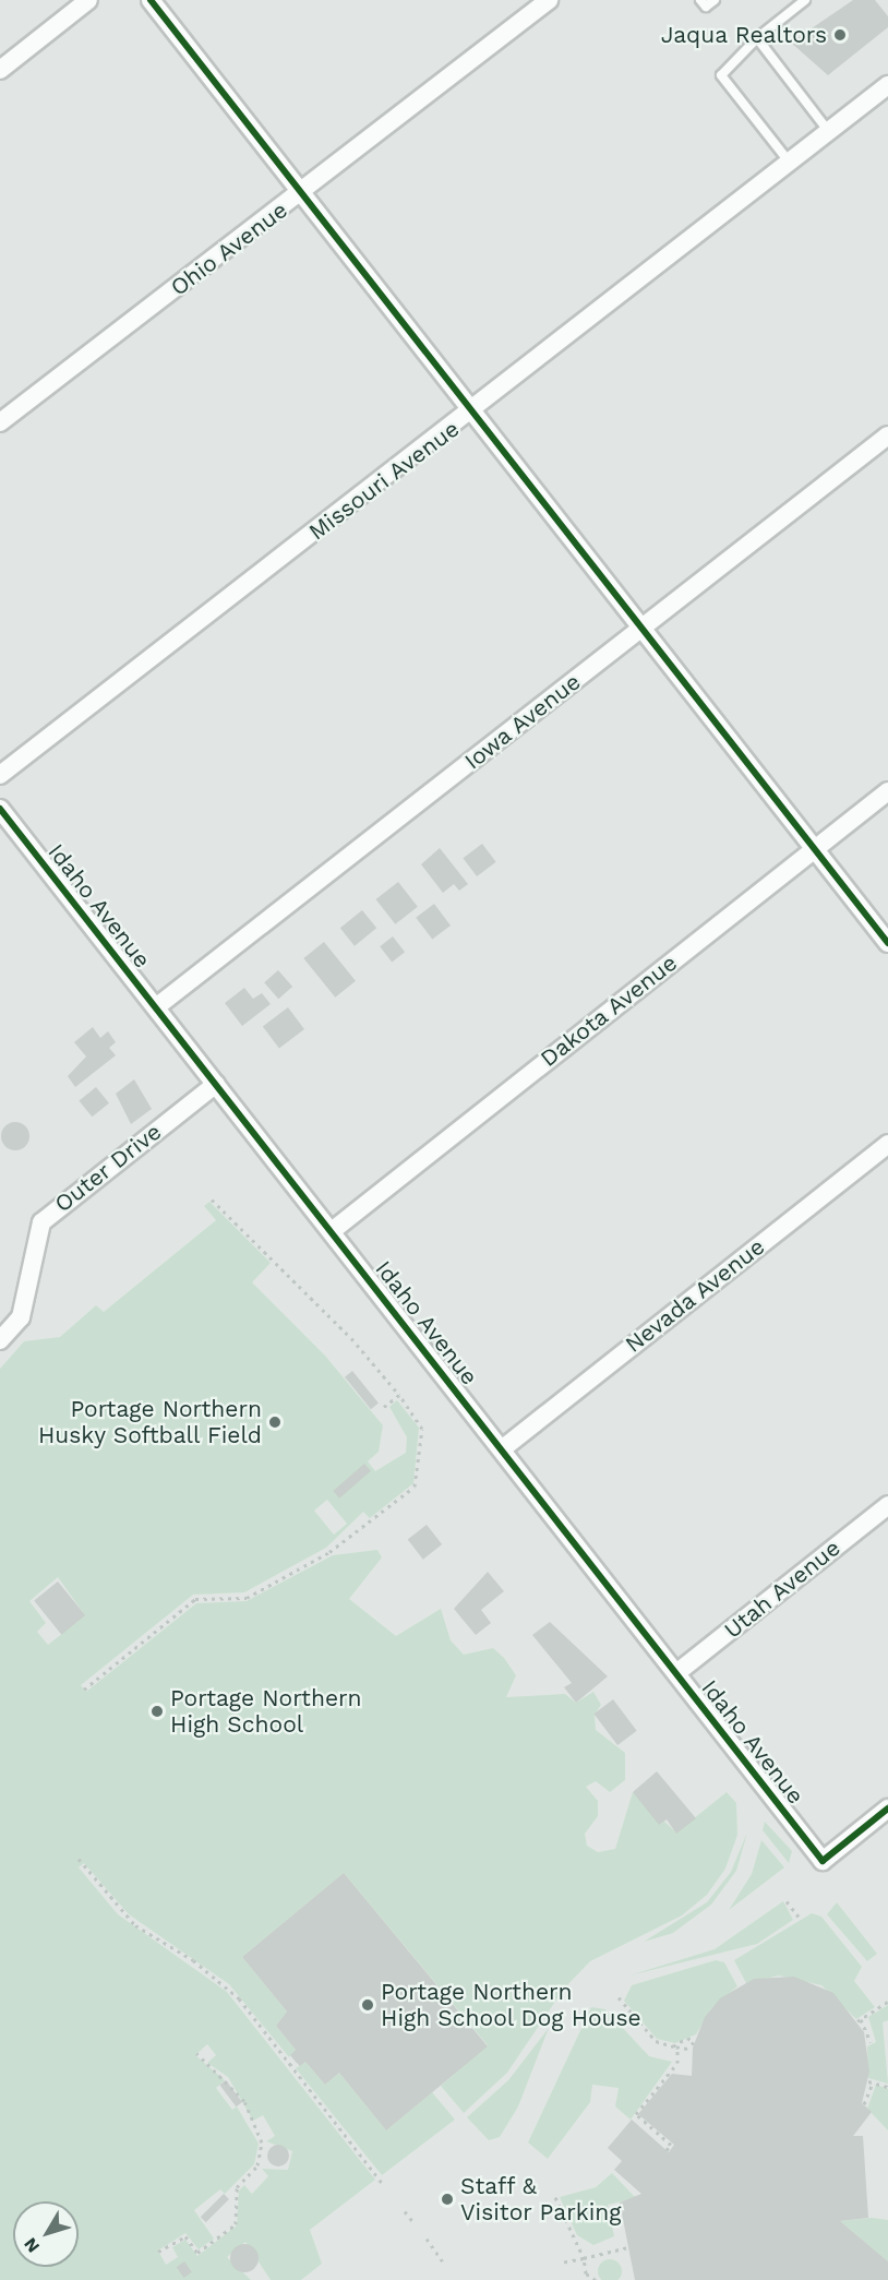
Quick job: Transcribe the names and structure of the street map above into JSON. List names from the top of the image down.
{
  "streets": {
    "street": [
      "Ohio Avenue",
      "Missouri Avenue",
      "Iowa Avenue",
      "Idaho Avenue",
      "Dakota Avenue",
      "Outer Drive",
      "Nevada Avenue",
      "Utah Avenue"
    ]
  },
  "crossings": [
    ["Iowa Avenue", "Idaho Avenue"],
    ["Idaho Avenue", "Dakota Avenue"],
    ["Idaho Avenue", "Outer Drive"],
    ["Idaho Avenue", "Nevada Avenue"],
    ["Idaho Avenue", "Utah Avenue"]
  ],
  "places": [
    "Jaqua Realtors",
    "Portage Northern Husky Softball Field",
    "Portage Northern High School",
    "Portage Northern High School Dog House",
    "Staff & Visitor Parking"
  ],
  "north": "bottom left"
}
